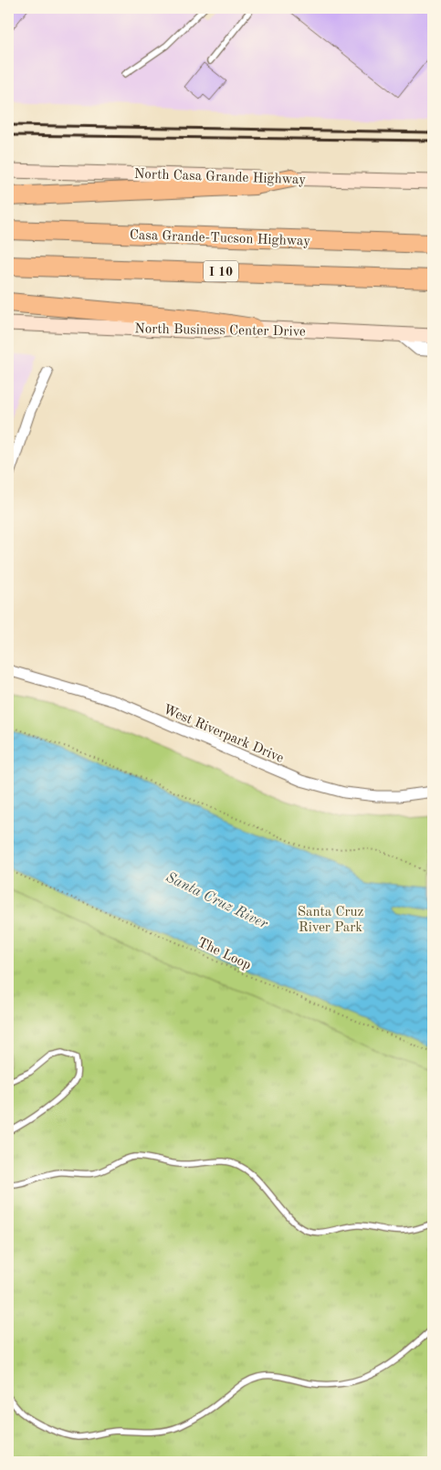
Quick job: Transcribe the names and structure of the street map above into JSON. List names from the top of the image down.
{
  "streets": {
    "highway": ["Casa Grande-Tucson Highway", "I 10"],
    "main road": ["North Casa Grande Highway", "North Business Center Drive"],
    "street": ["West Riverpark Drive"],
    "path": ["The Loop"]
  },
  "water": ["Santa Cruz River"],
  "parks": ["Santa Cruz River Park"]
}
